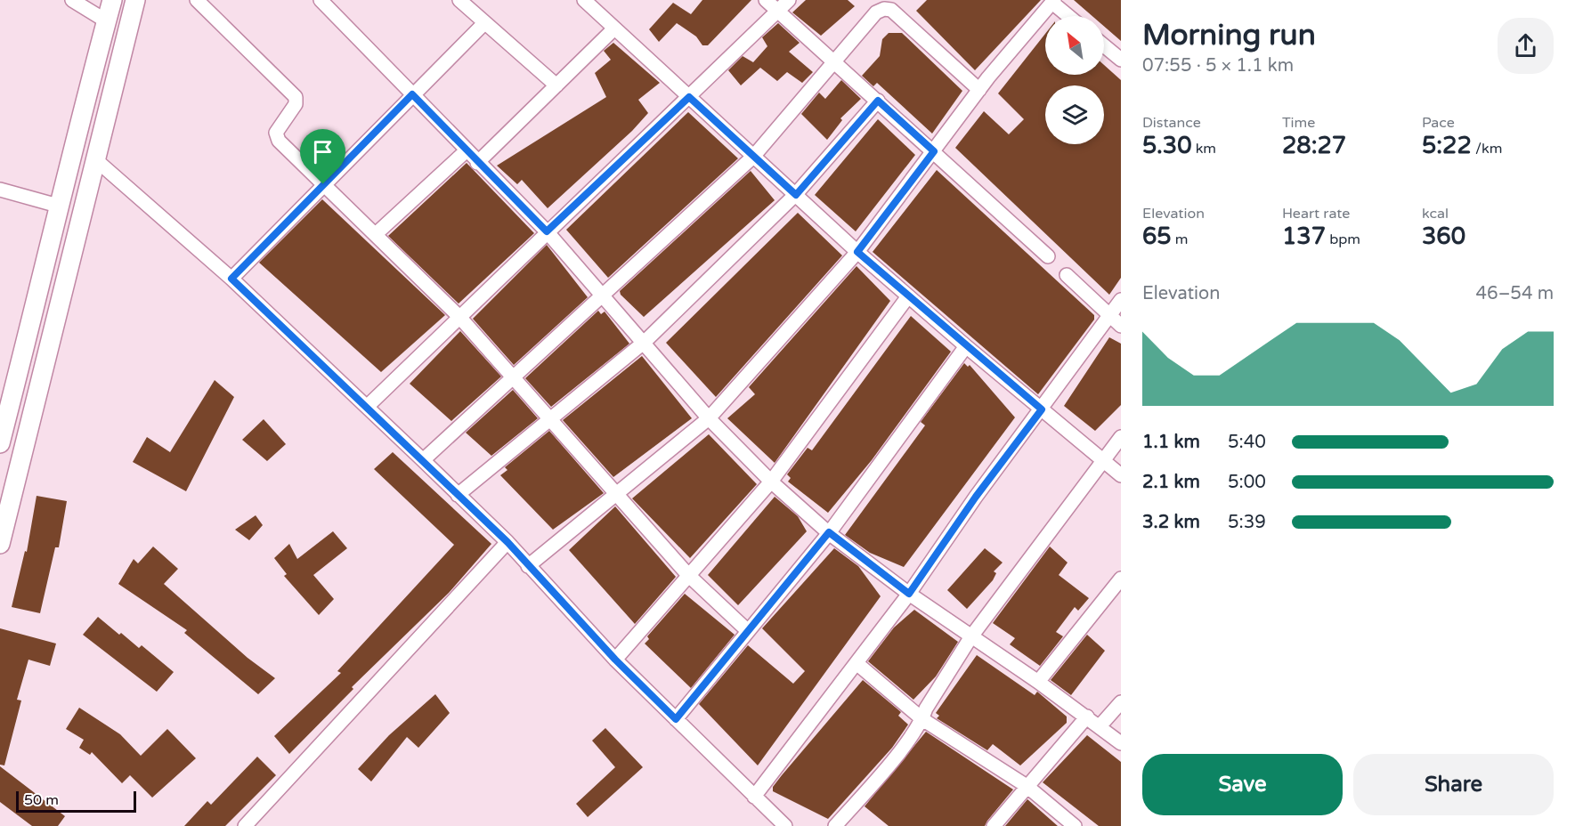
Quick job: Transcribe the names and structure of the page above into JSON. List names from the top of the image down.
{
  "scale_bar": "50 m",
  "north": "top left",
  "page": {
    "heading": ["Morning run", "07:55 · 5 × 1.1 km"],
    "stats": [
      ["Distance", "5.30 km"],
      ["Time", "28:27"],
      ["Pace", "5:22 /km"],
      ["Elevation", "65 m"],
      ["Heart rate", "137 bpm"],
      ["kcal", "360"]
    ],
    "chart": ["Elevation", "46–54 m"],
    "list": [
      {
        "name": "1.1 km",
        "note": "5:40"
      },
      {
        "name": "2.1 km",
        "note": "5:00"
      },
      {
        "name": "3.2 km",
        "note": "5:39"
      }
    ],
    "buttons": ["Save", "Share"],
    "scale": "50 m"
  }
}
